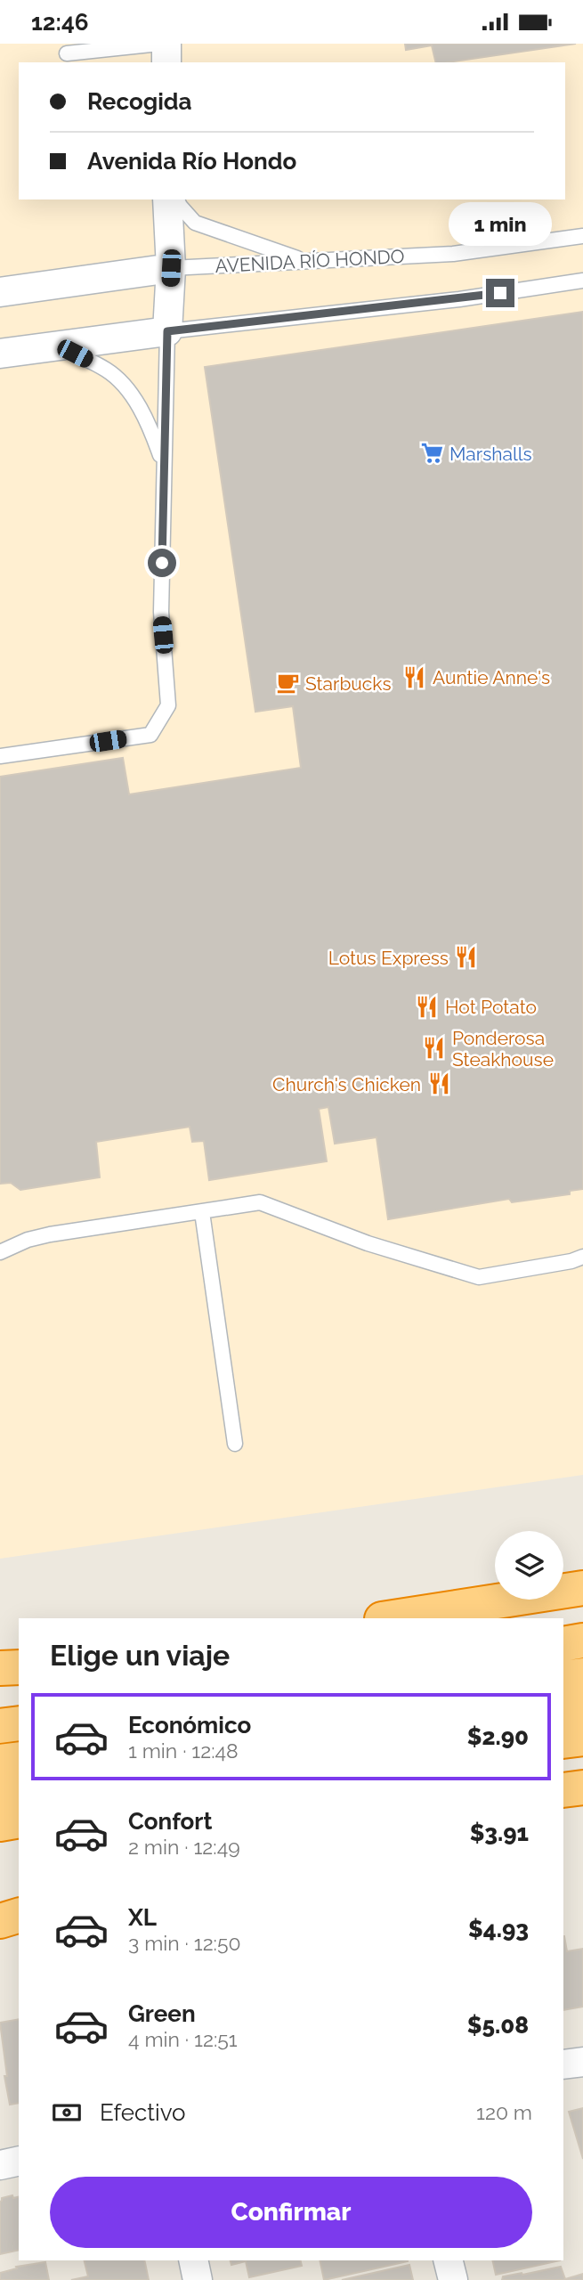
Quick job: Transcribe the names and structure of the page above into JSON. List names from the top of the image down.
{
  "streets": {
    "street": ["AVENIDA RÍO HONDO"]
  },
  "places": {
    "supermarket": ["Marshalls"],
    "restaurant": [
      "Auntie Anne's",
      "Lotus Express",
      "Hot Potato",
      "Ponderosa Steakhouse",
      "Church's Chicken"
    ],
    "cafe": ["Starbucks"]
  },
  "page": {
    "status": "12:46",
    "banner": ["Recogida", "Avenida Río Hondo"],
    "bubble": "1 min",
    "heading": "Elige un viaje",
    "list": [
      {
        "name": "Económico",
        "note": "1 min · 12:48",
        "value": "$2.90"
      },
      {
        "name": "Confort",
        "note": "2 min · 12:49",
        "value": "$3.91"
      },
      {
        "name": "XL",
        "note": "3 min · 12:50",
        "value": "$4.93"
      },
      {
        "name": "Green",
        "note": "4 min · 12:51",
        "value": "$5.08"
      }
    ],
    "pay": ["Efectivo", "120 m"],
    "buttons": "Confirmar"
  }
}
